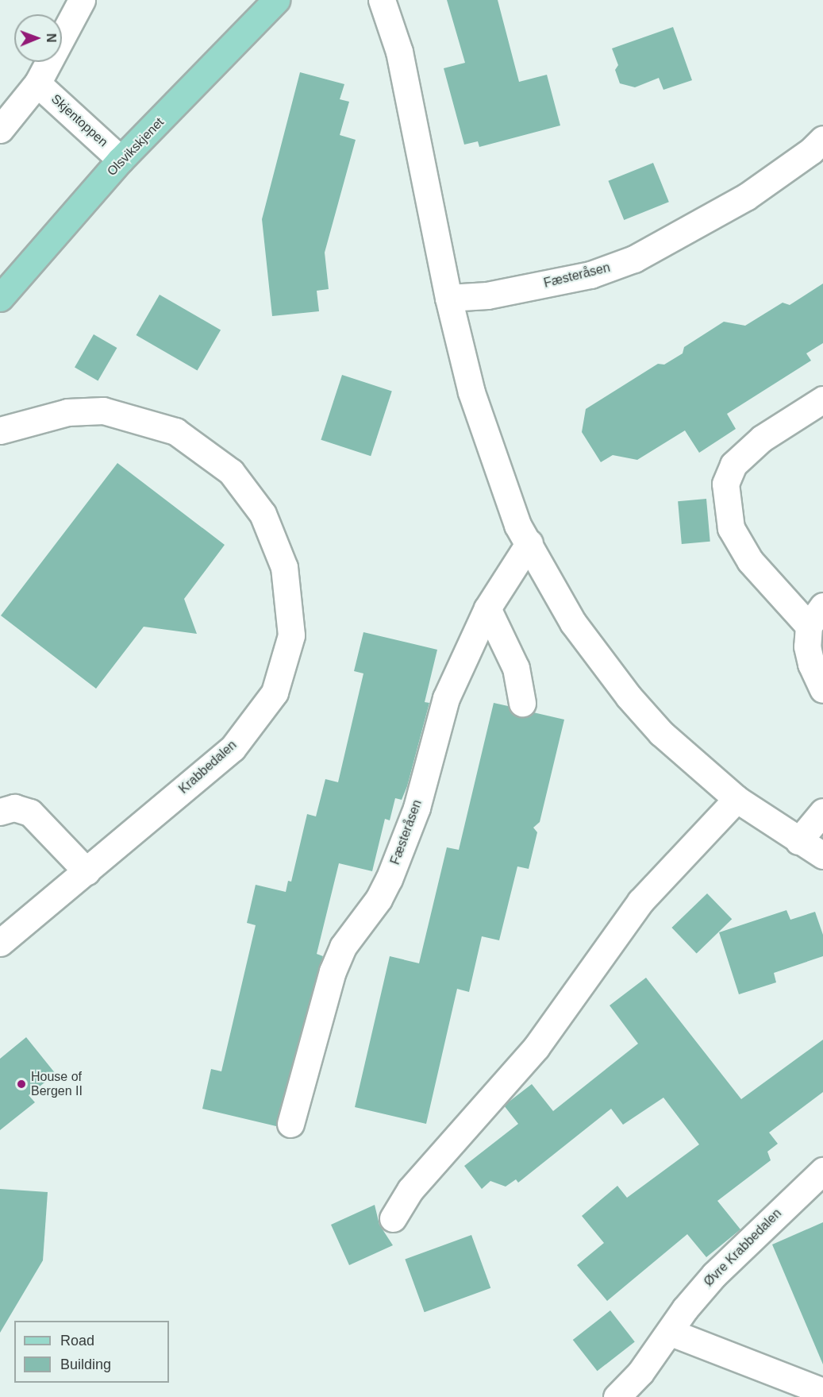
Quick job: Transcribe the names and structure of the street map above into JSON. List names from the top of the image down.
{
  "streets": {
    "main road": ["Olsvikskjenet"],
    "street": [
      "Skjentoppen",
      "Fæsteråsen",
      "Krabbedalen",
      "Øvre Krabbedalen"
    ]
  },
  "crossings": [
    ["Skjentoppen", "Olsvikskjenet"]
  ],
  "places": ["House of Bergen II"],
  "legend": ["Road", "Building"],
  "north": "right"
}
